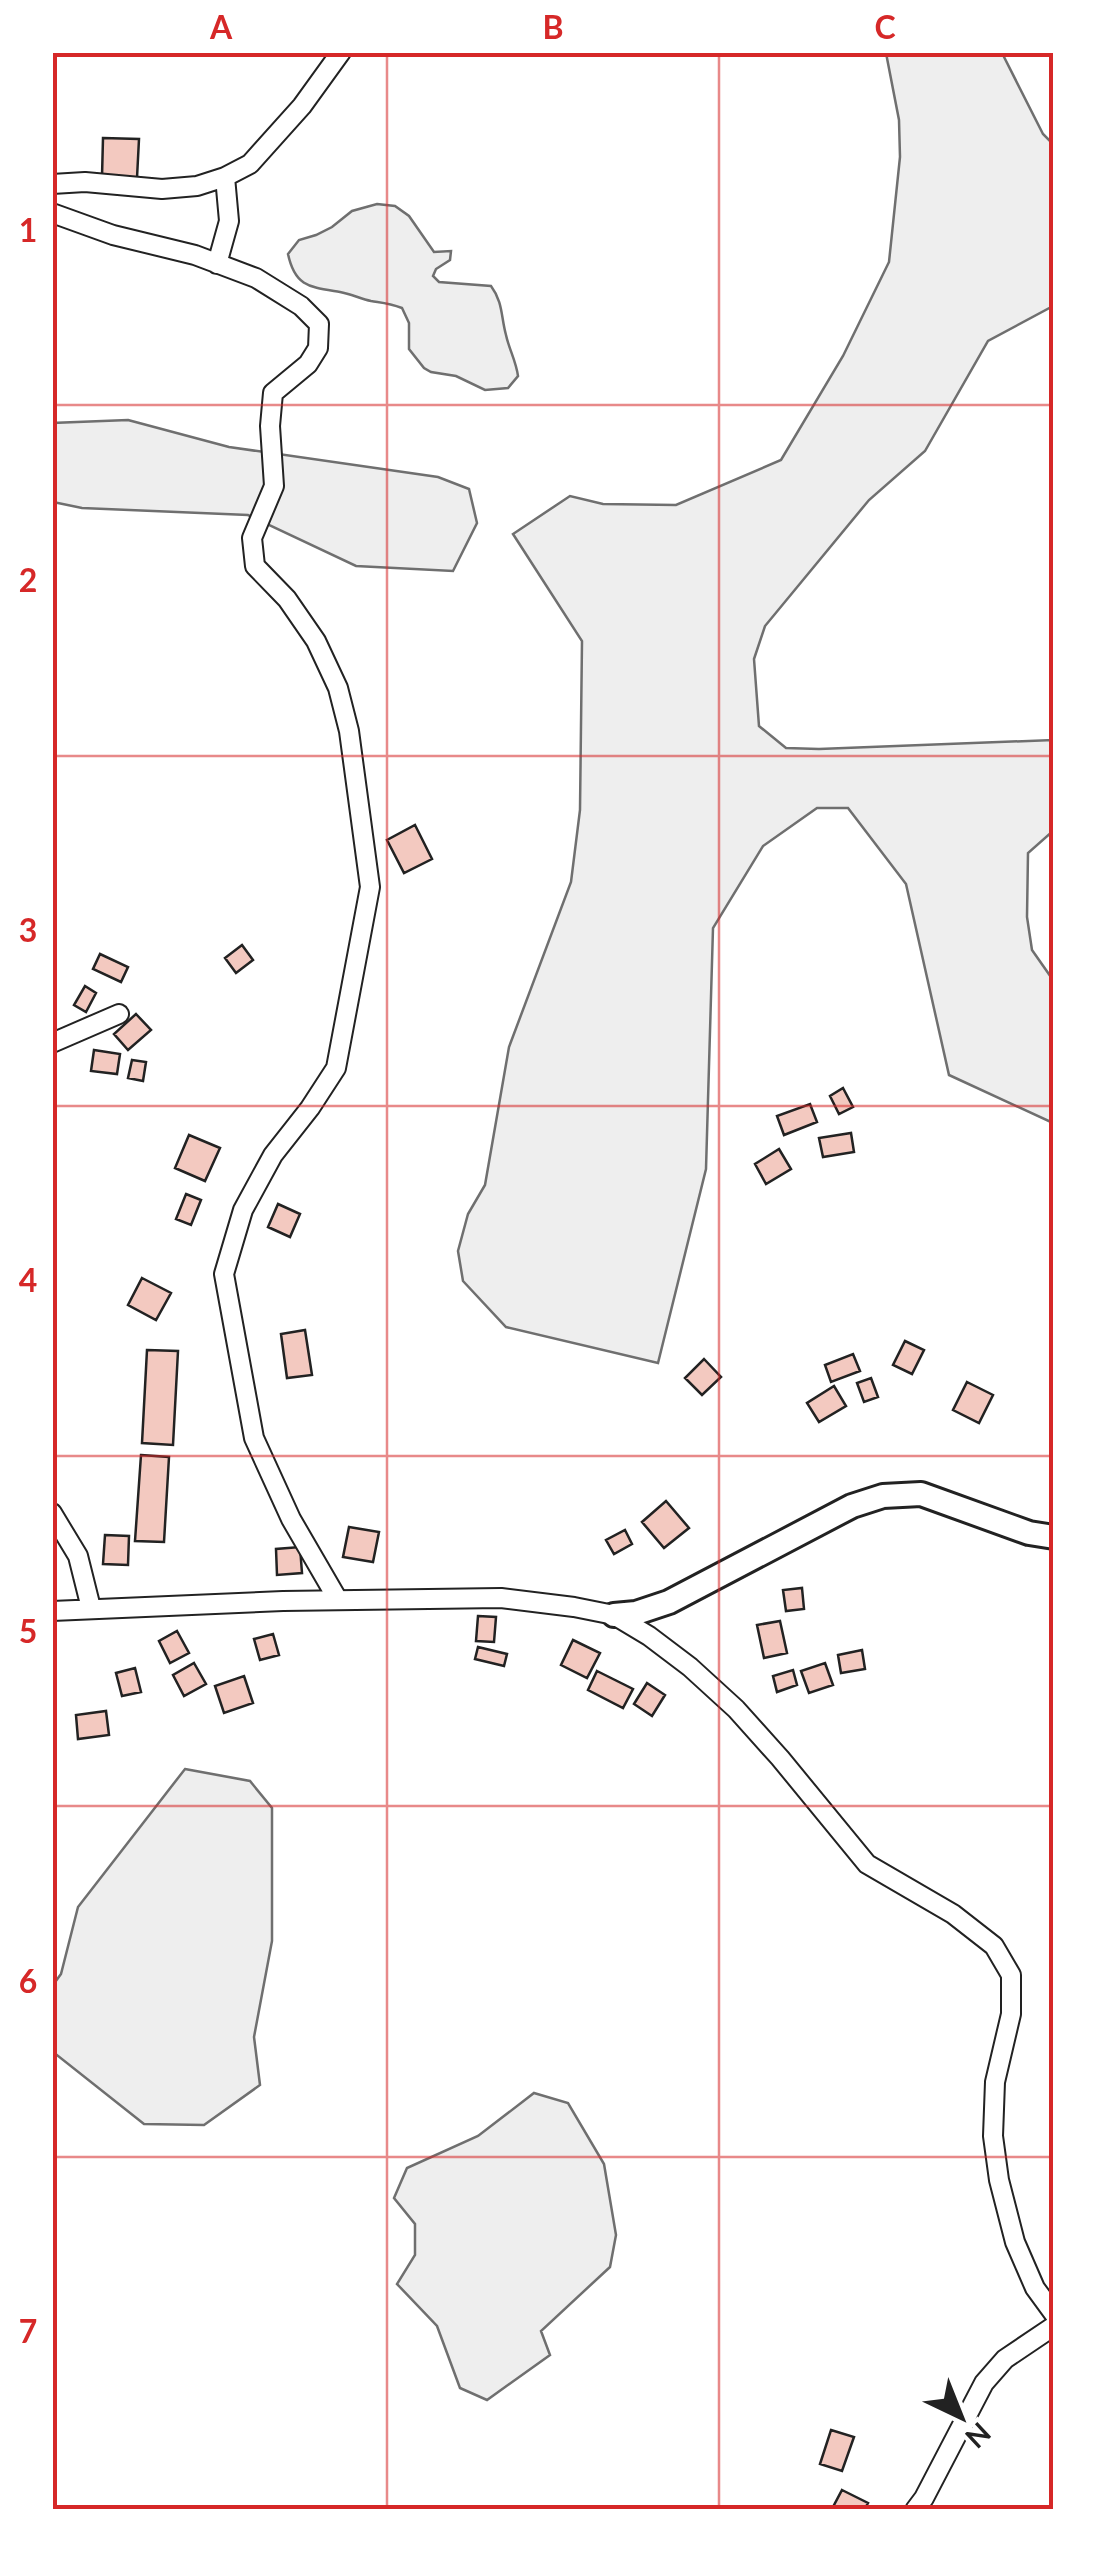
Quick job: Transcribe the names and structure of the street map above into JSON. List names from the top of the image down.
{
  "north": "bottom right",
  "grid": {
    "columns": ["A", "B", "C"],
    "rows": [
      "1",
      "2",
      "3",
      "4",
      "5",
      "6",
      "7"
    ]
  }
}
